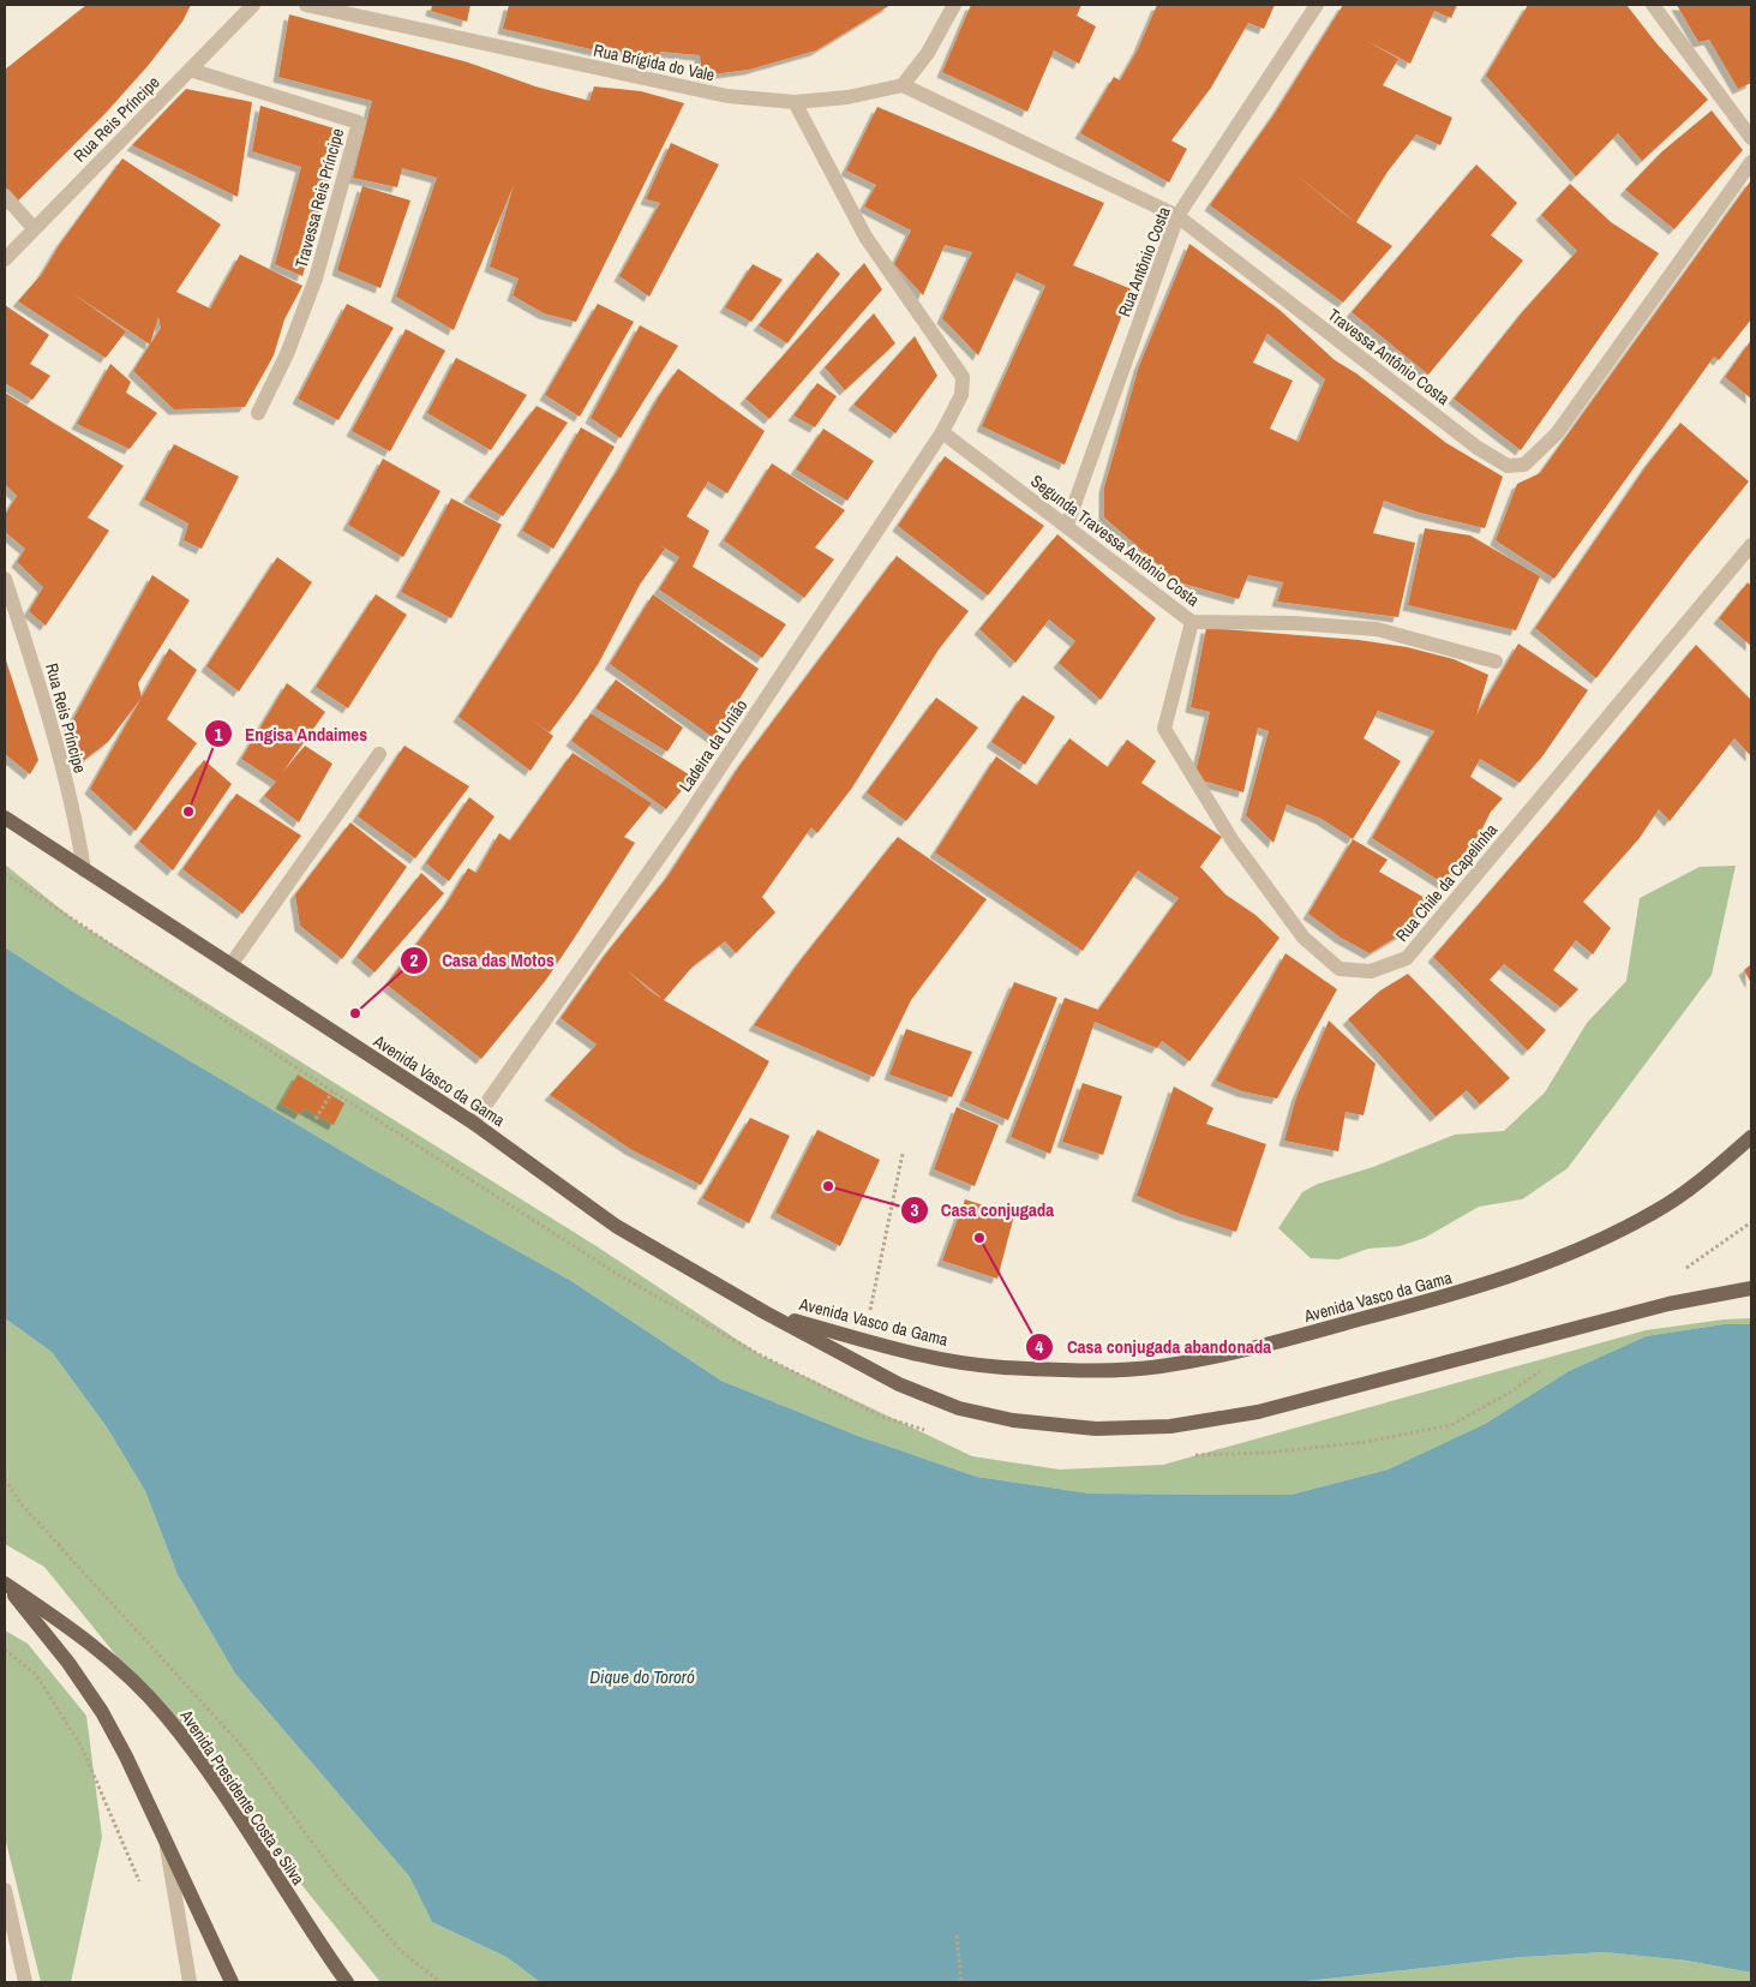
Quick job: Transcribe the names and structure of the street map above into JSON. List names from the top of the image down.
{
  "streets": {
    "main road": ["Avenida Vasco da Gama", "Avenida Presidente Costa e Silva"],
    "street": [
      "Rua Brígida do Vale",
      "Rua Reis Príncipe",
      "Travessa Reis Príncipe",
      "Rua Antônio Costa",
      "Travessa Antônio Costa",
      "Segunda Travessa Antônio Costa",
      "Ladeira da União",
      "Rua Chile da Capelinha"
    ]
  },
  "crossings": [
    ["Rua Brígida do Vale", "Travessa Antônio Costa"],
    ["Rua Brígida do Vale", "Ladeira da União"],
    ["Rua Reis Príncipe", "Travessa Reis Príncipe"],
    ["Rua Reis Príncipe", "Avenida Vasco da Gama"],
    ["Rua Antônio Costa", "Travessa Antônio Costa"],
    ["Rua Antônio Costa", "Segunda Travessa Antônio Costa"],
    ["Segunda Travessa Antônio Costa", "Ladeira da União"],
    ["Segunda Travessa Antônio Costa", "Rua Chile da Capelinha"],
    ["Ladeira da União", "Avenida Vasco da Gama"]
  ],
  "water": ["Dique do Tororó"],
  "places": [
    "Engisa Andaimes",
    "Casa das Motos",
    "Casa conjugada",
    "Casa conjugada abandonada"
  ]
}
